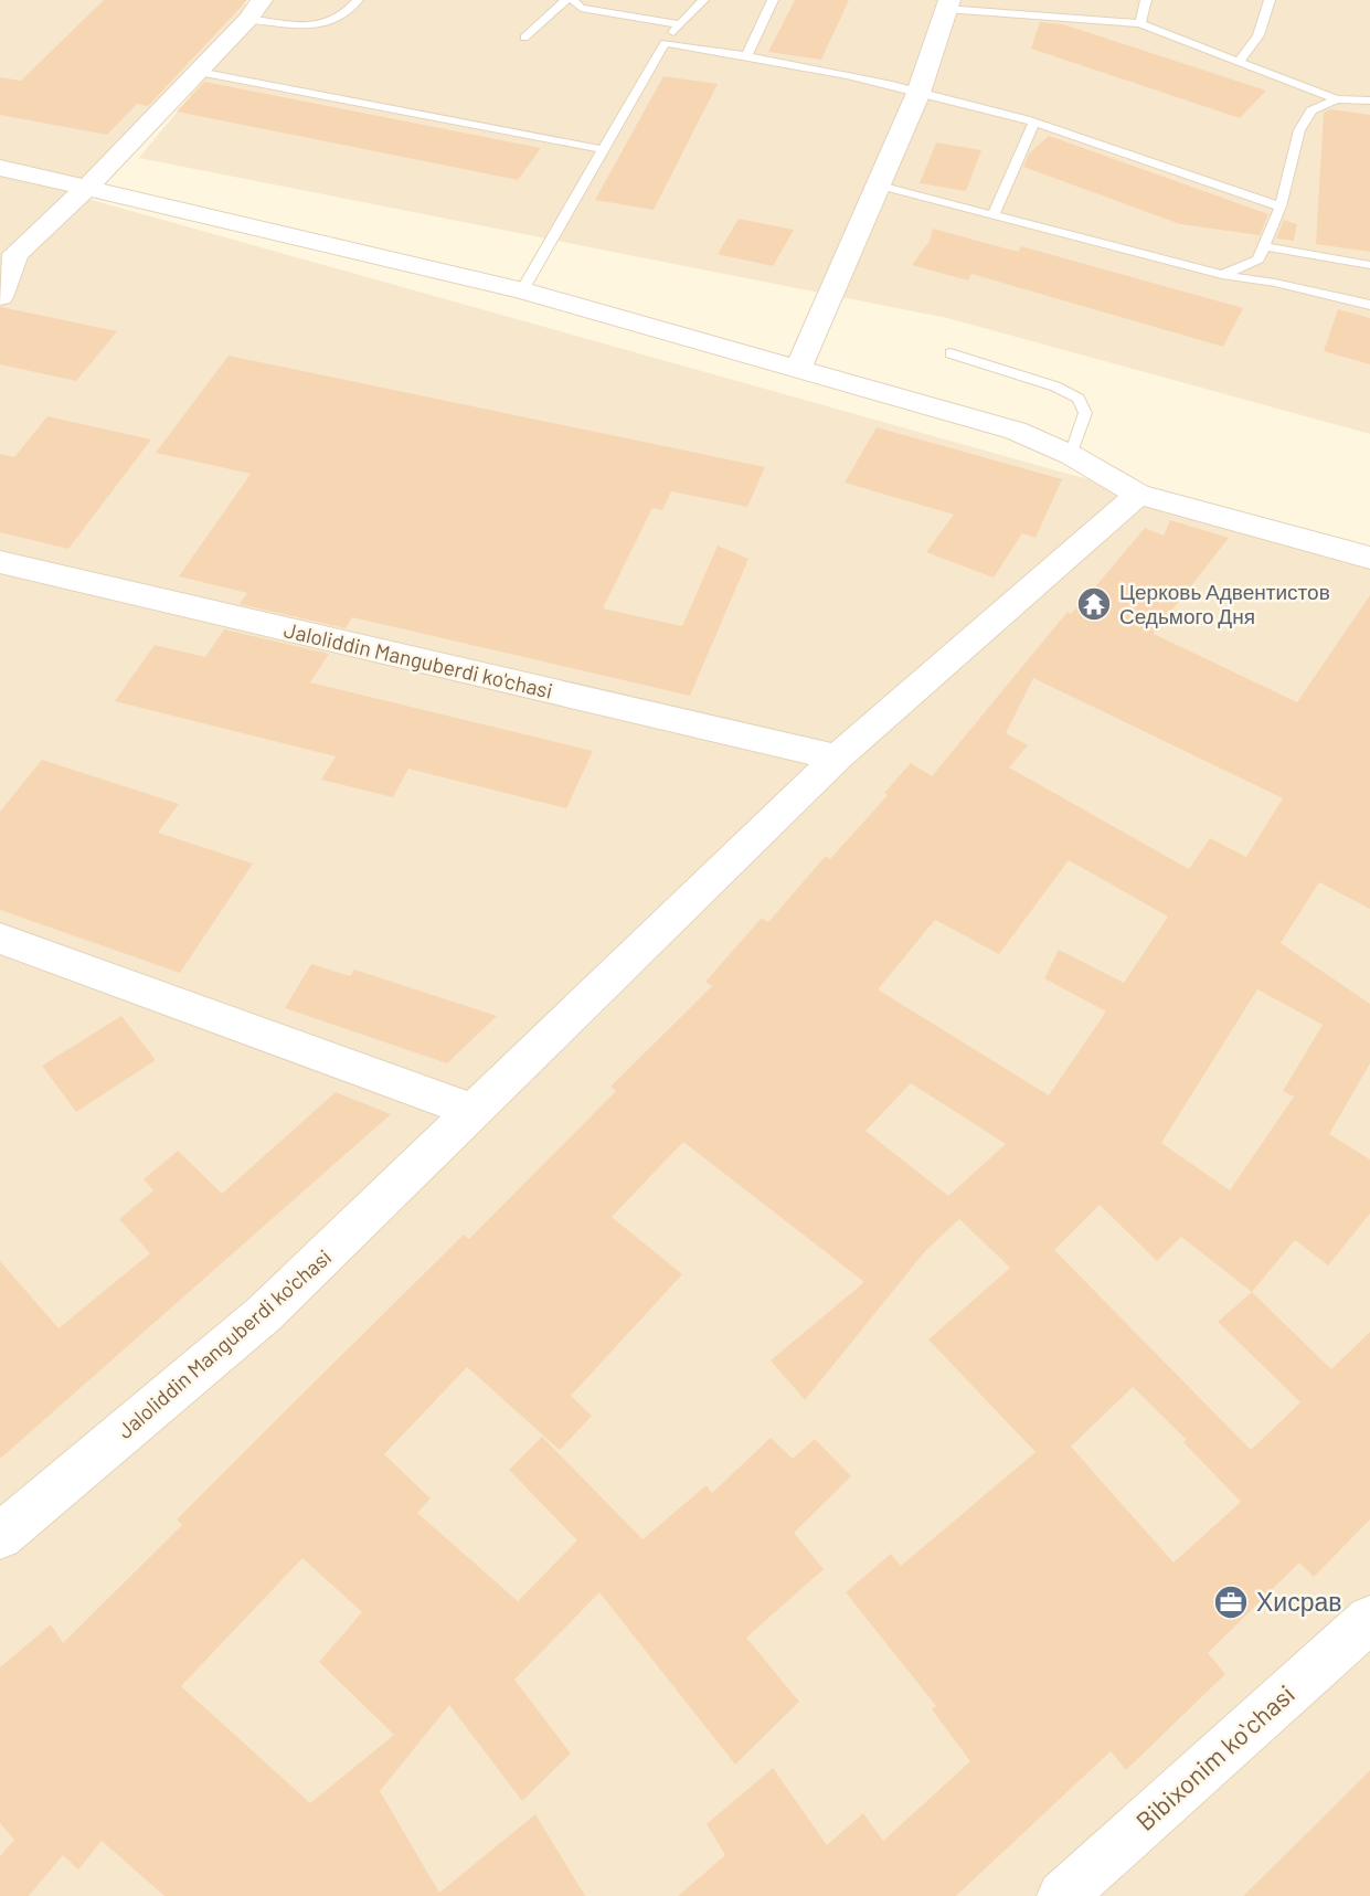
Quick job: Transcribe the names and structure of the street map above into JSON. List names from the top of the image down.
{
  "streets": {
    "street": ["Jaloliddin Manguberdi ko'chasi", "Bibixonim koʻchasi"]
  },
  "places": {
    "temple": ["Церковь Адвентистов Седьмого Дня"],
    "office": ["Хисрав"]
  }
}
